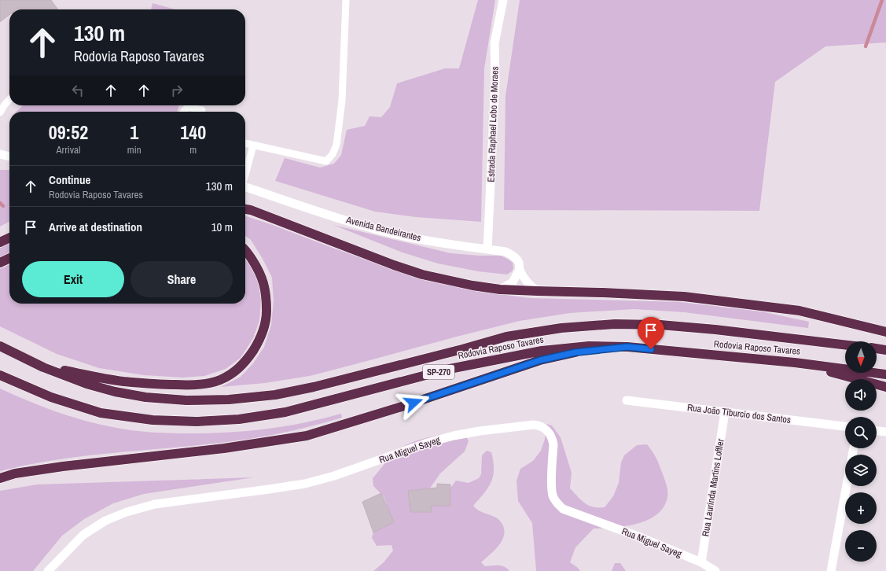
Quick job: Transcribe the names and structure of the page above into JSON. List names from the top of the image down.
{
  "streets": {
    "highway": ["Rodovia Raposo Tavares", "SP-270"],
    "street": [
      "Estrada Raphael Lobo de Moraes",
      "Avenida Bandeirantes",
      "Rua João Tiburcio dos Santos",
      "Rua Miguel Sayeg",
      "Rua Laurinda Martins Loffler"
    ]
  },
  "crossings": [
    ["Estrada Raphael Lobo de Moraes", "Avenida Bandeirantes"],
    ["Rua João Tiburcio dos Santos", "Rua Laurinda Martins Loffler"],
    ["Rua Miguel Sayeg", "Rua Laurinda Martins Loffler"]
  ],
  "north": "bottom",
  "page": {
    "turn": ["130 m", "Rodovia Raposo Tavares"],
    "eta": [
      "09:52",
      "Arrival",
      "1",
      "min",
      "140",
      "m"
    ],
    "list": [
      {
        "name": "Continue",
        "note": "Rodovia Raposo Tavares",
        "value": "130 m"
      },
      {
        "name": "Arrive at destination",
        "value": "10 m"
      }
    ],
    "buttons": ["Exit", "Share"],
    "map_buttons": ["+", "−"]
  }
}
